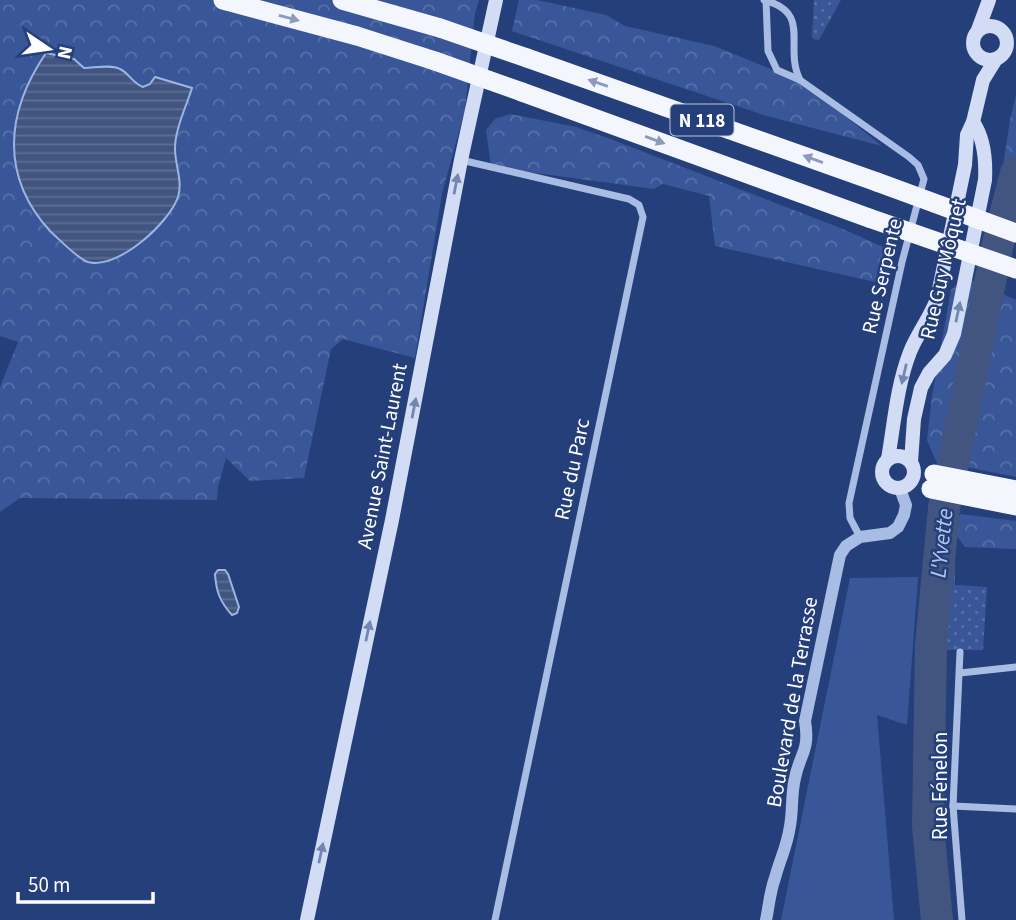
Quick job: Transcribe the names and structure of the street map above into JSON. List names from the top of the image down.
{
  "streets": {
    "highway": ["N 118"],
    "main road": ["Rue Guy Môquet", "Avenue Saint-Laurent"],
    "street": [
      "Rue Serpente",
      "Rue du Parc",
      "Boulevard de la Terrasse",
      "Rue Fénelon"
    ]
  },
  "crossings": [
    ["Rue Serpente", "Boulevard de la Terrasse"],
    ["Avenue Saint-Laurent", "Rue du Parc"]
  ],
  "one_way": ["Avenue Saint-Laurent"],
  "water": ["L'Yvette"],
  "scale_bar": "50 m",
  "north": "right"
}
